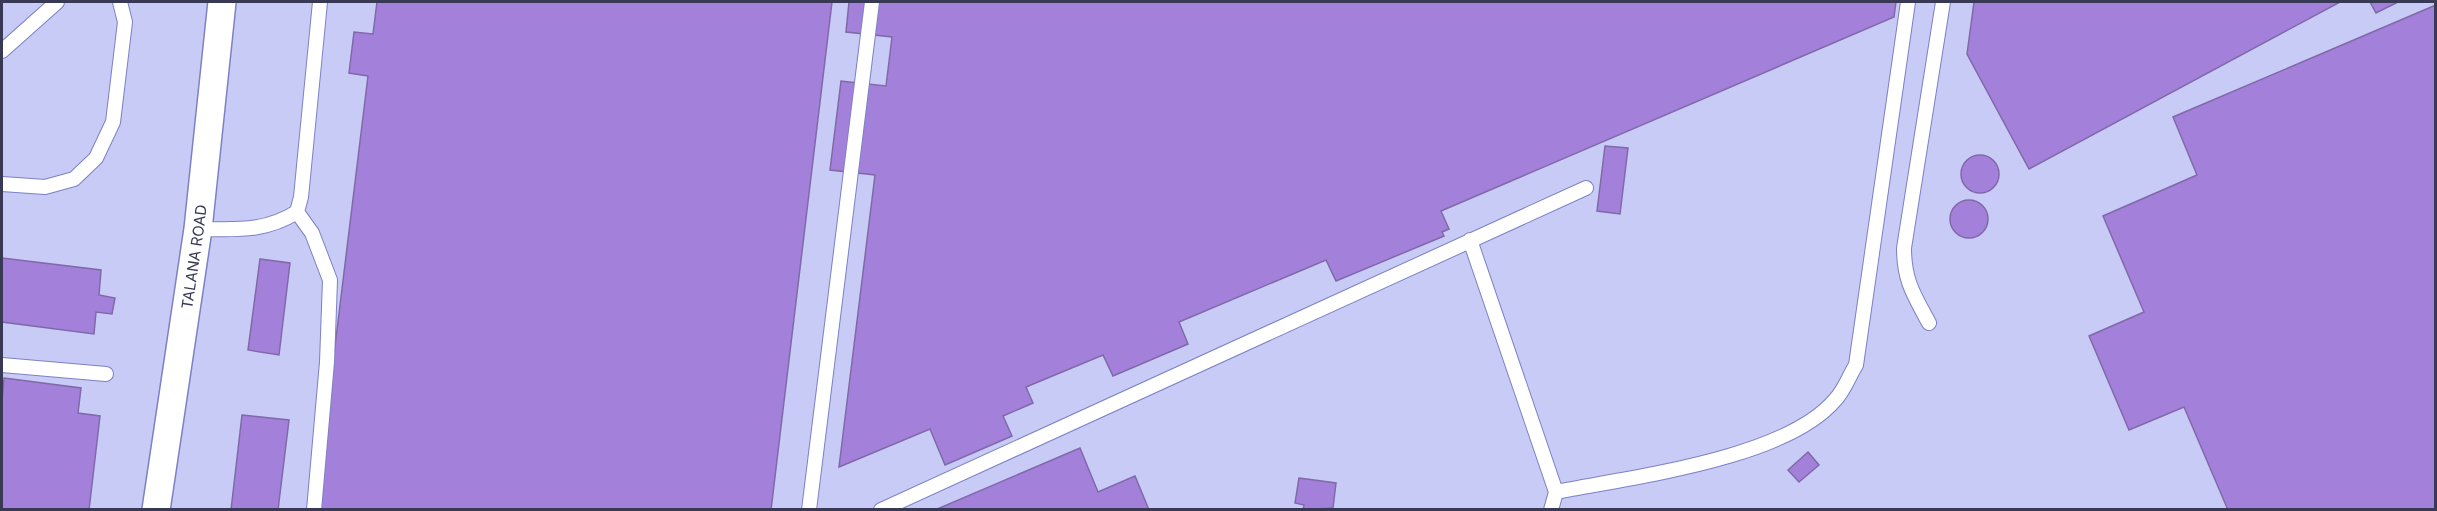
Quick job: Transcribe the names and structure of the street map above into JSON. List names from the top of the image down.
{
  "streets": {
    "street": ["TALANA ROAD"]
  }
}
